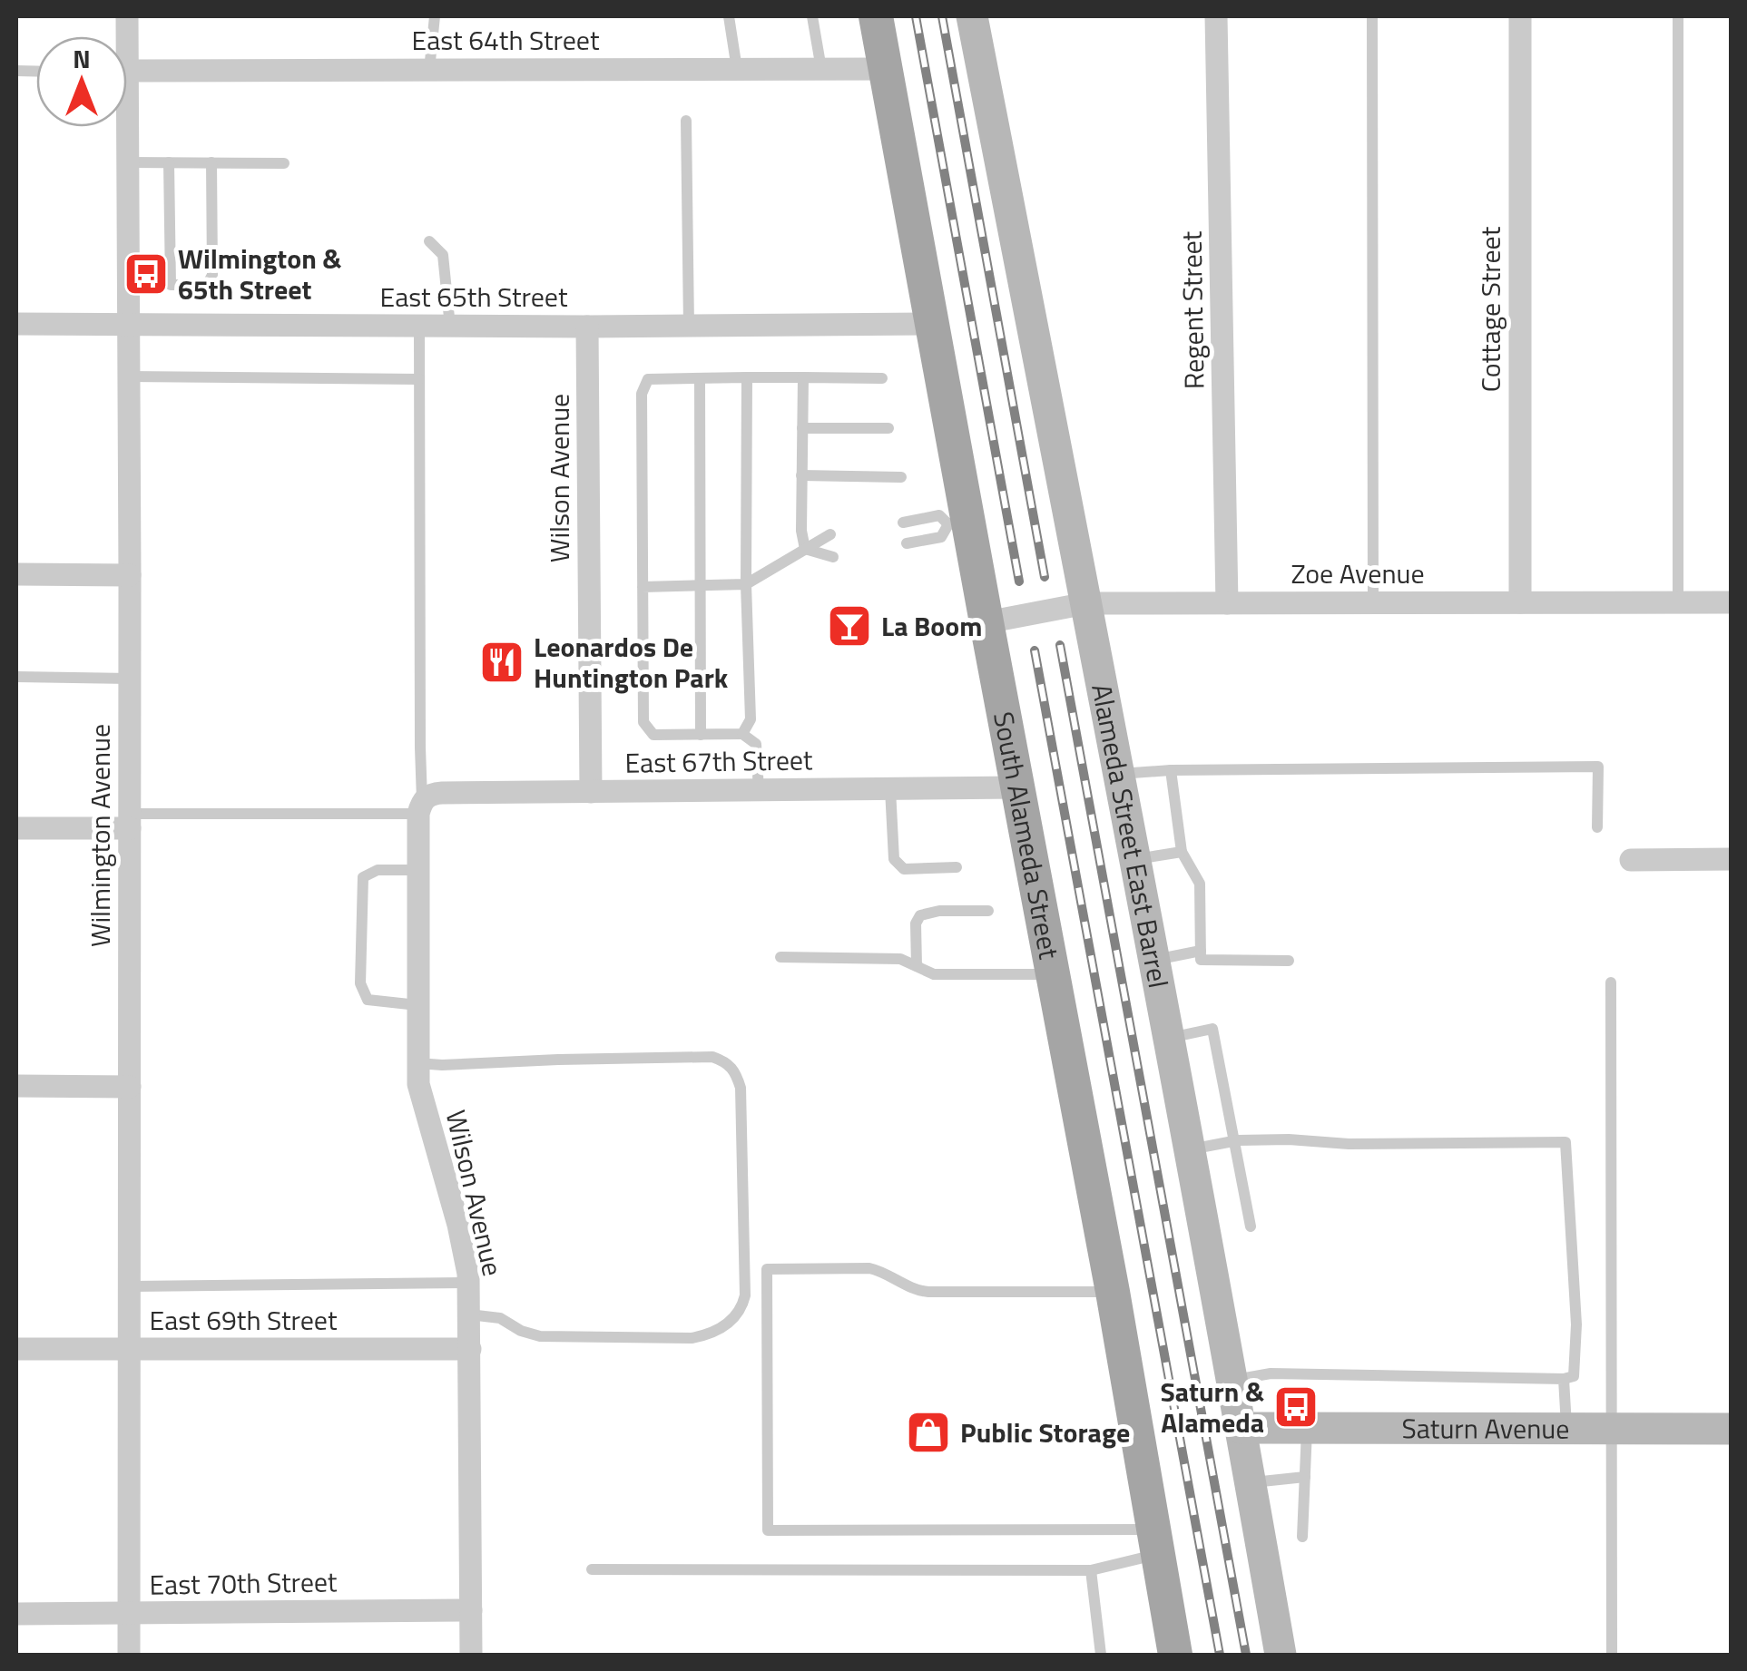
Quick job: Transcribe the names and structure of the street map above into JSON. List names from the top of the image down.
{
  "streets": {
    "main road": ["South Alameda Street"],
    "street": [
      "East 64th Street",
      "East 65th Street",
      "Cottage Street",
      "Regent Street",
      "Wilson Avenue",
      "Zoe Avenue",
      "East 67th Street",
      "Alameda Street East Barrel",
      "Wilmington Avenue",
      "East 69th Street",
      "Saturn Avenue",
      "East 70th Street"
    ]
  },
  "crossings": [
    ["East 64th Street", "South Alameda Street"],
    ["East 65th Street", "Wilson Avenue"],
    ["East 65th Street", "Wilmington Avenue"],
    ["East 65th Street", "South Alameda Street"],
    ["Cottage Street", "Zoe Avenue"],
    ["Regent Street", "Zoe Avenue"],
    ["Wilson Avenue", "East 67th Street"],
    ["Wilson Avenue", "East 69th Street"],
    ["Wilson Avenue", "East 70th Street"],
    ["Zoe Avenue", "Alameda Street East Barrel"],
    ["Zoe Avenue", "South Alameda Street"],
    ["East 67th Street", "South Alameda Street"],
    ["Alameda Street East Barrel", "Saturn Avenue"],
    ["Wilmington Avenue", "East 69th Street"],
    ["Wilmington Avenue", "East 70th Street"]
  ],
  "places": {
    "bus stop": ["Wilmington & 65th Street", "Saturn & Alameda"],
    "bar": ["La Boom"],
    "restaurant": ["Leonardos De Huntington Park"],
    "shop": ["Public Storage"]
  },
  "north": "top"
}
